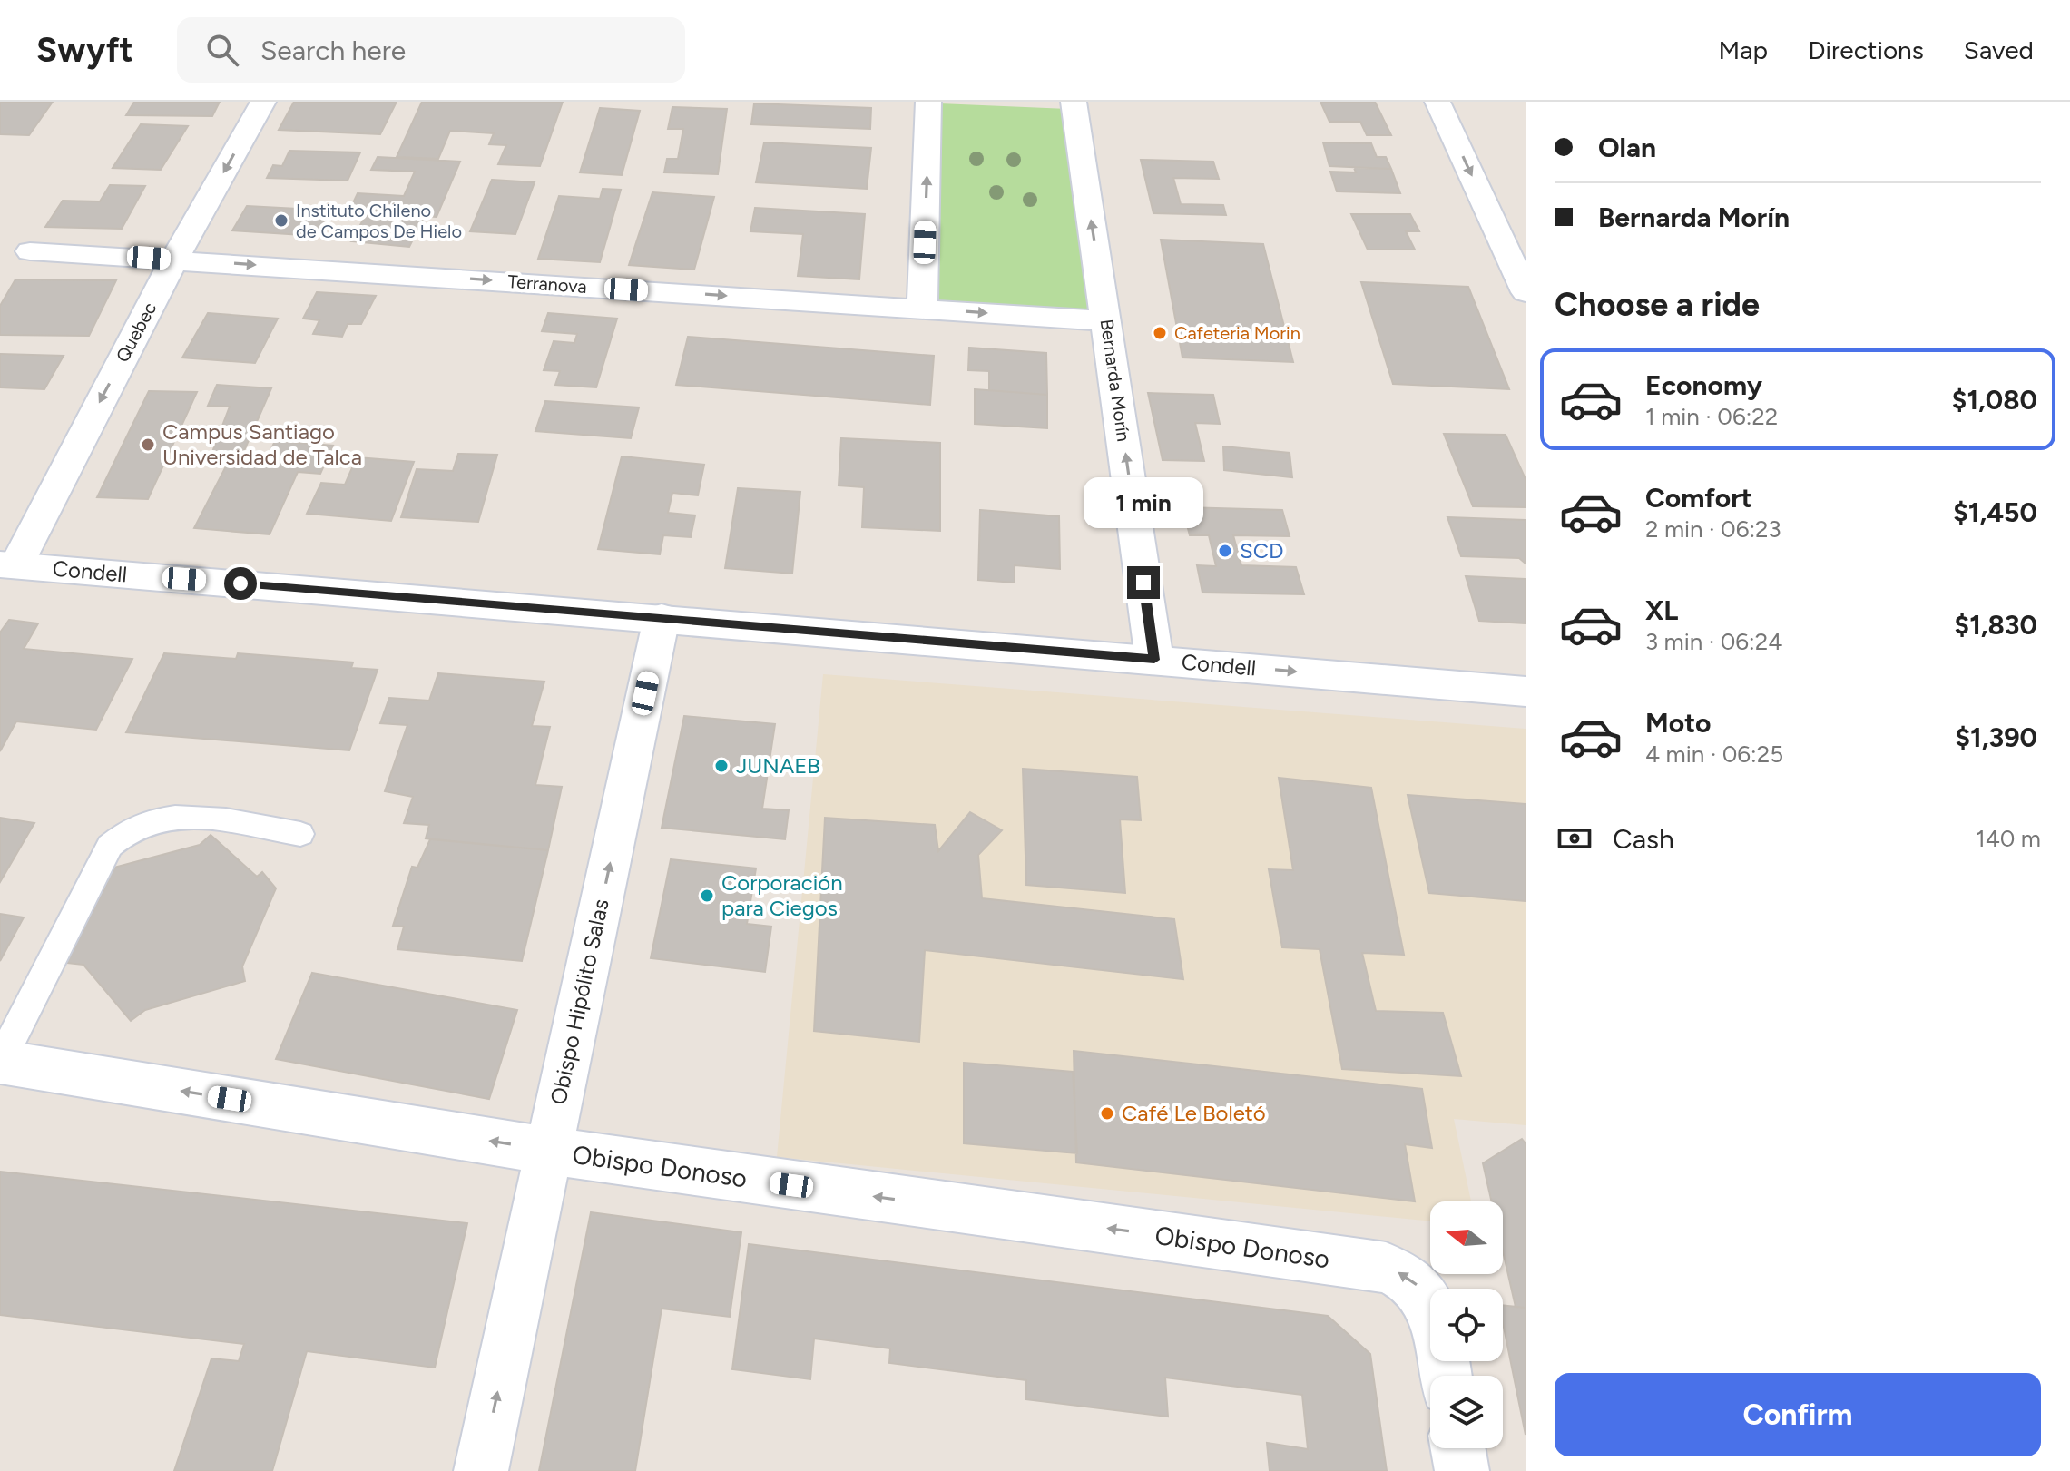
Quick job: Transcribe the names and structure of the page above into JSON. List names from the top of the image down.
{
  "streets": {
    "street": [
      "Terranova",
      "Quebec",
      "Bernarda Morín",
      "Condell",
      "Obispo Hipólito Salas",
      "Obispo Donoso"
    ]
  },
  "crossings": [
    ["Terranova", "Quebec"],
    ["Terranova", "Bernarda Morín"],
    ["Quebec", "Condell"],
    ["Bernarda Morín", "Condell"],
    ["Condell", "Obispo Hipólito Salas"],
    ["Obispo Hipólito Salas", "Obispo Donoso"]
  ],
  "one_way": [
    "Terranova",
    "Quebec",
    "Obispo Hipólito Salas",
    "Obispo Donoso"
  ],
  "places": [
    "Instituto Chileno de Campos De Hielo",
    "Cafeteria Morin",
    "Campus Santiago Universidad de Talca",
    "SCD",
    "JUNAEB",
    "Corporación para Ciegos",
    "Café Le Boletó"
  ],
  "north": "left",
  "page": {
    "header": "Swyft",
    "search": "Search here",
    "nav": ["Map", "Directions", "Saved"],
    "banner": ["Olan", "Bernarda Morín"],
    "heading": "Choose a ride",
    "list": [
      {
        "name": "Economy",
        "note": "1 min · 06:22",
        "value": "$1,080"
      },
      {
        "name": "Comfort",
        "note": "2 min · 06:23",
        "value": "$1,450"
      },
      {
        "name": "XL",
        "note": "3 min · 06:24",
        "value": "$1,830"
      },
      {
        "name": "Moto",
        "note": "4 min · 06:25",
        "value": "$1,390"
      }
    ],
    "bubble": "1 min",
    "pay": ["Cash", "140 m"],
    "buttons": "Confirm"
  }
}
